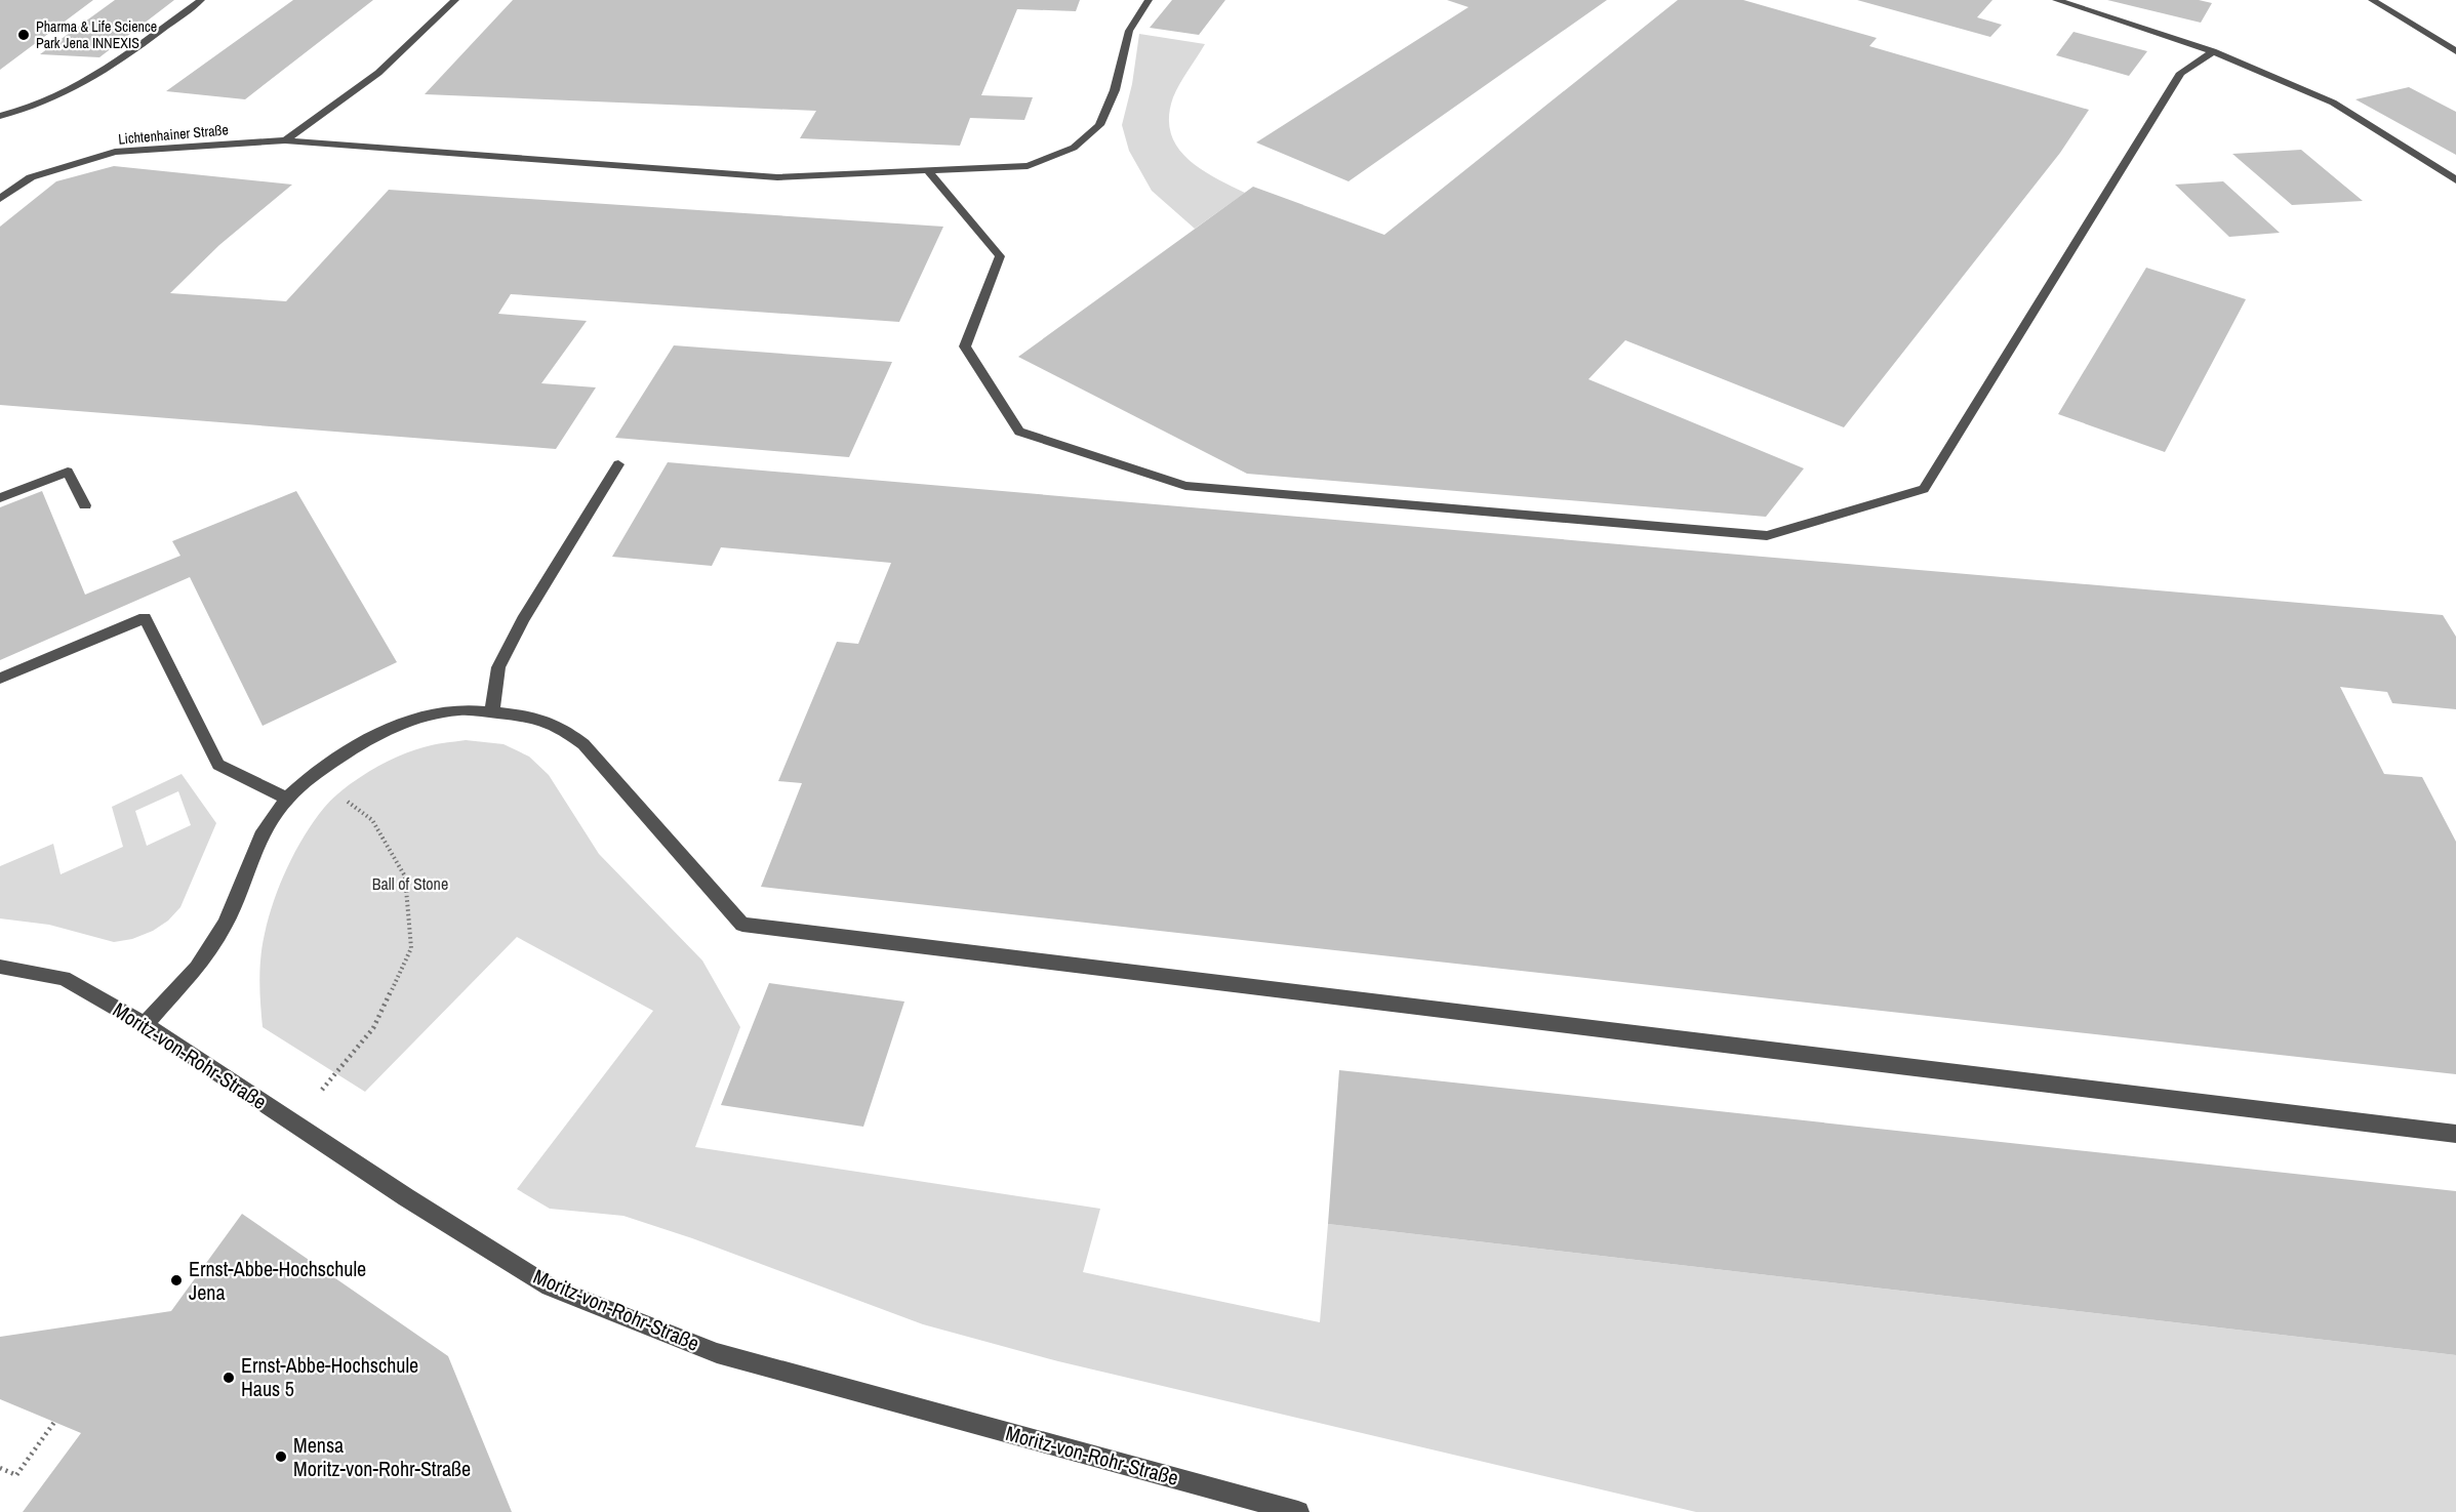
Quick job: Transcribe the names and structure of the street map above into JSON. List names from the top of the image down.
{
  "streets": {
    "street": ["Lichtenhainer Straße", "Moritz-von-Rohr-Straße"]
  },
  "parks": ["Ball of Stone"],
  "places": [
    "Pharma & Life Science Park Jena INNEXIS",
    "Ernst-Abbe-Hochschule Jena",
    "Ernst-Abbe-Hochschule Haus 5",
    "Mensa Moritz-von-Rohr-Straße"
  ]
}
